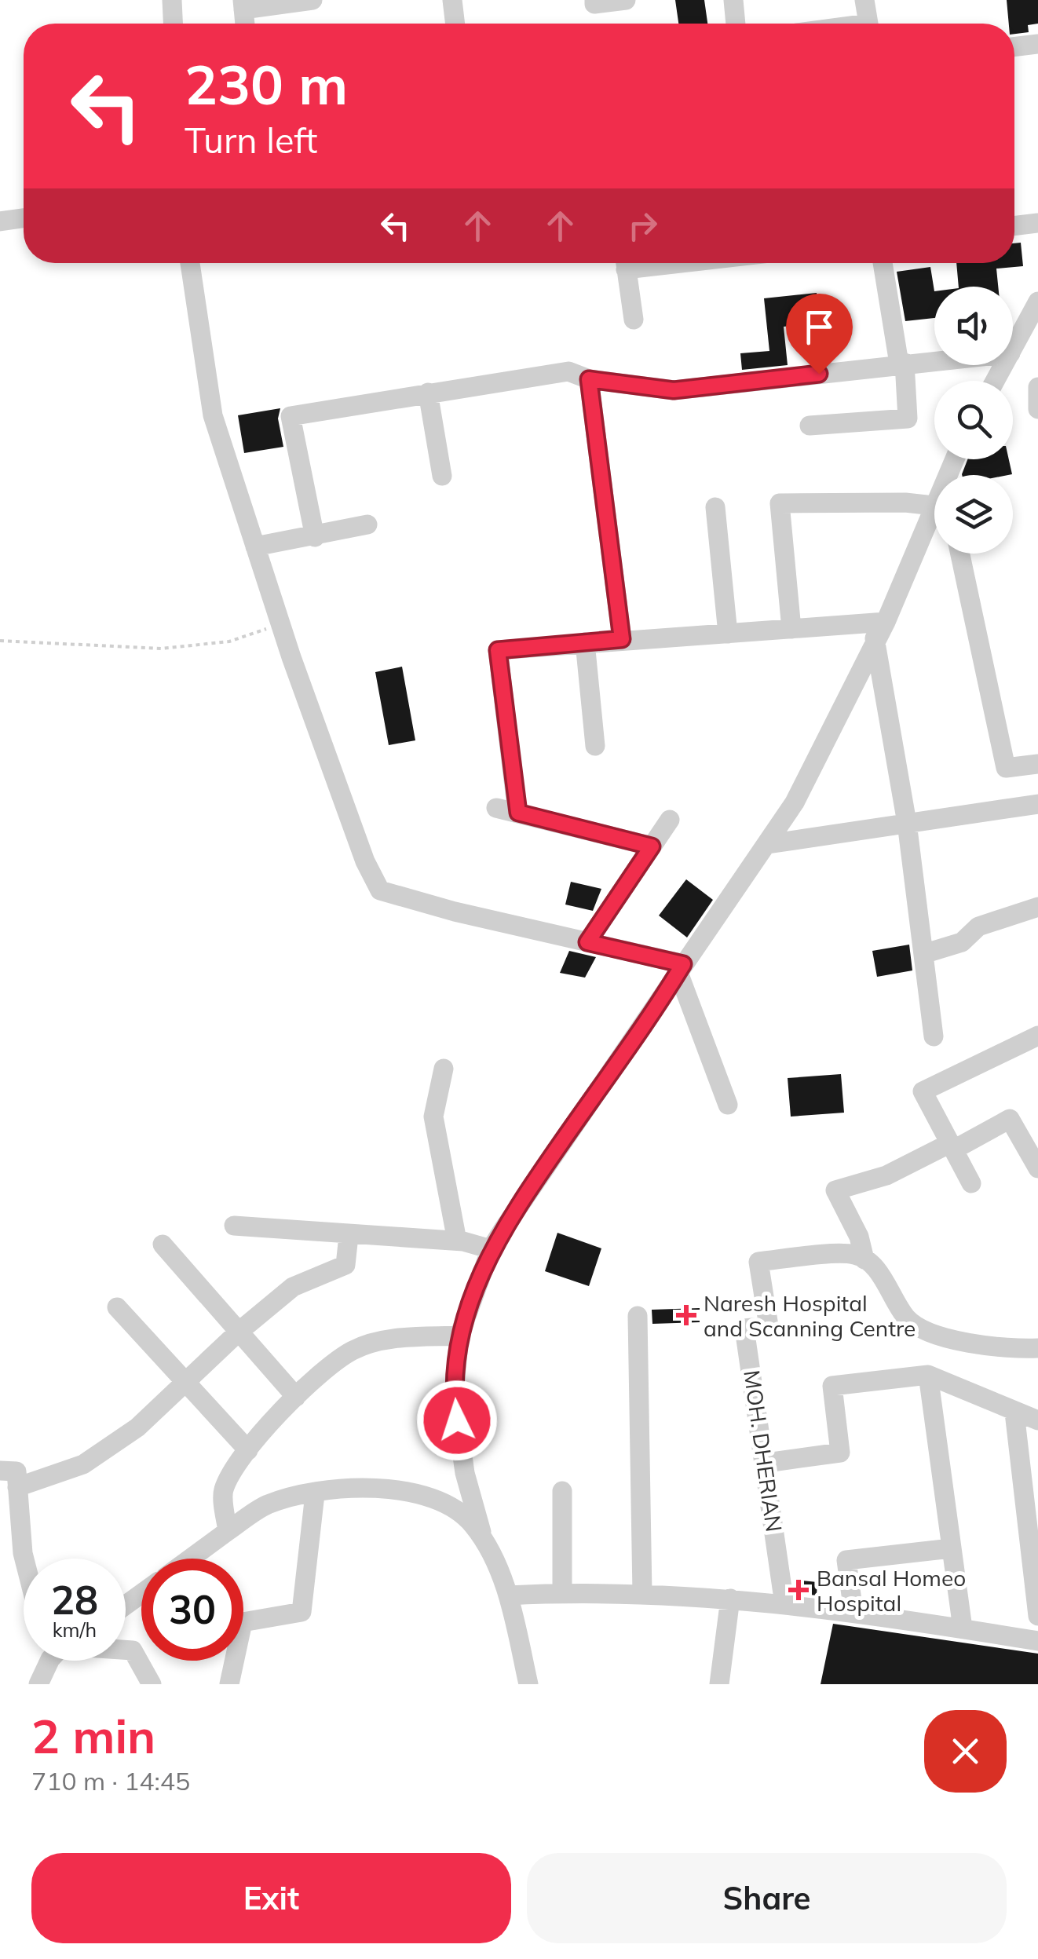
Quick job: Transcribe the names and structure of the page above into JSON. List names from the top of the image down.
{
  "streets": {
    "street": ["MOH. DHERIAN"]
  },
  "places": {
    "health": ["Naresh Hospital and Scanning Centre", "Bansal Homeo Hospital"]
  },
  "page": {
    "turn": ["230 m", "Turn left"],
    "speed": "28 km/h",
    "limit": "30",
    "heading": ["2 min", "710 m · 14:45"],
    "buttons": ["Exit", "Share"]
  }
}
